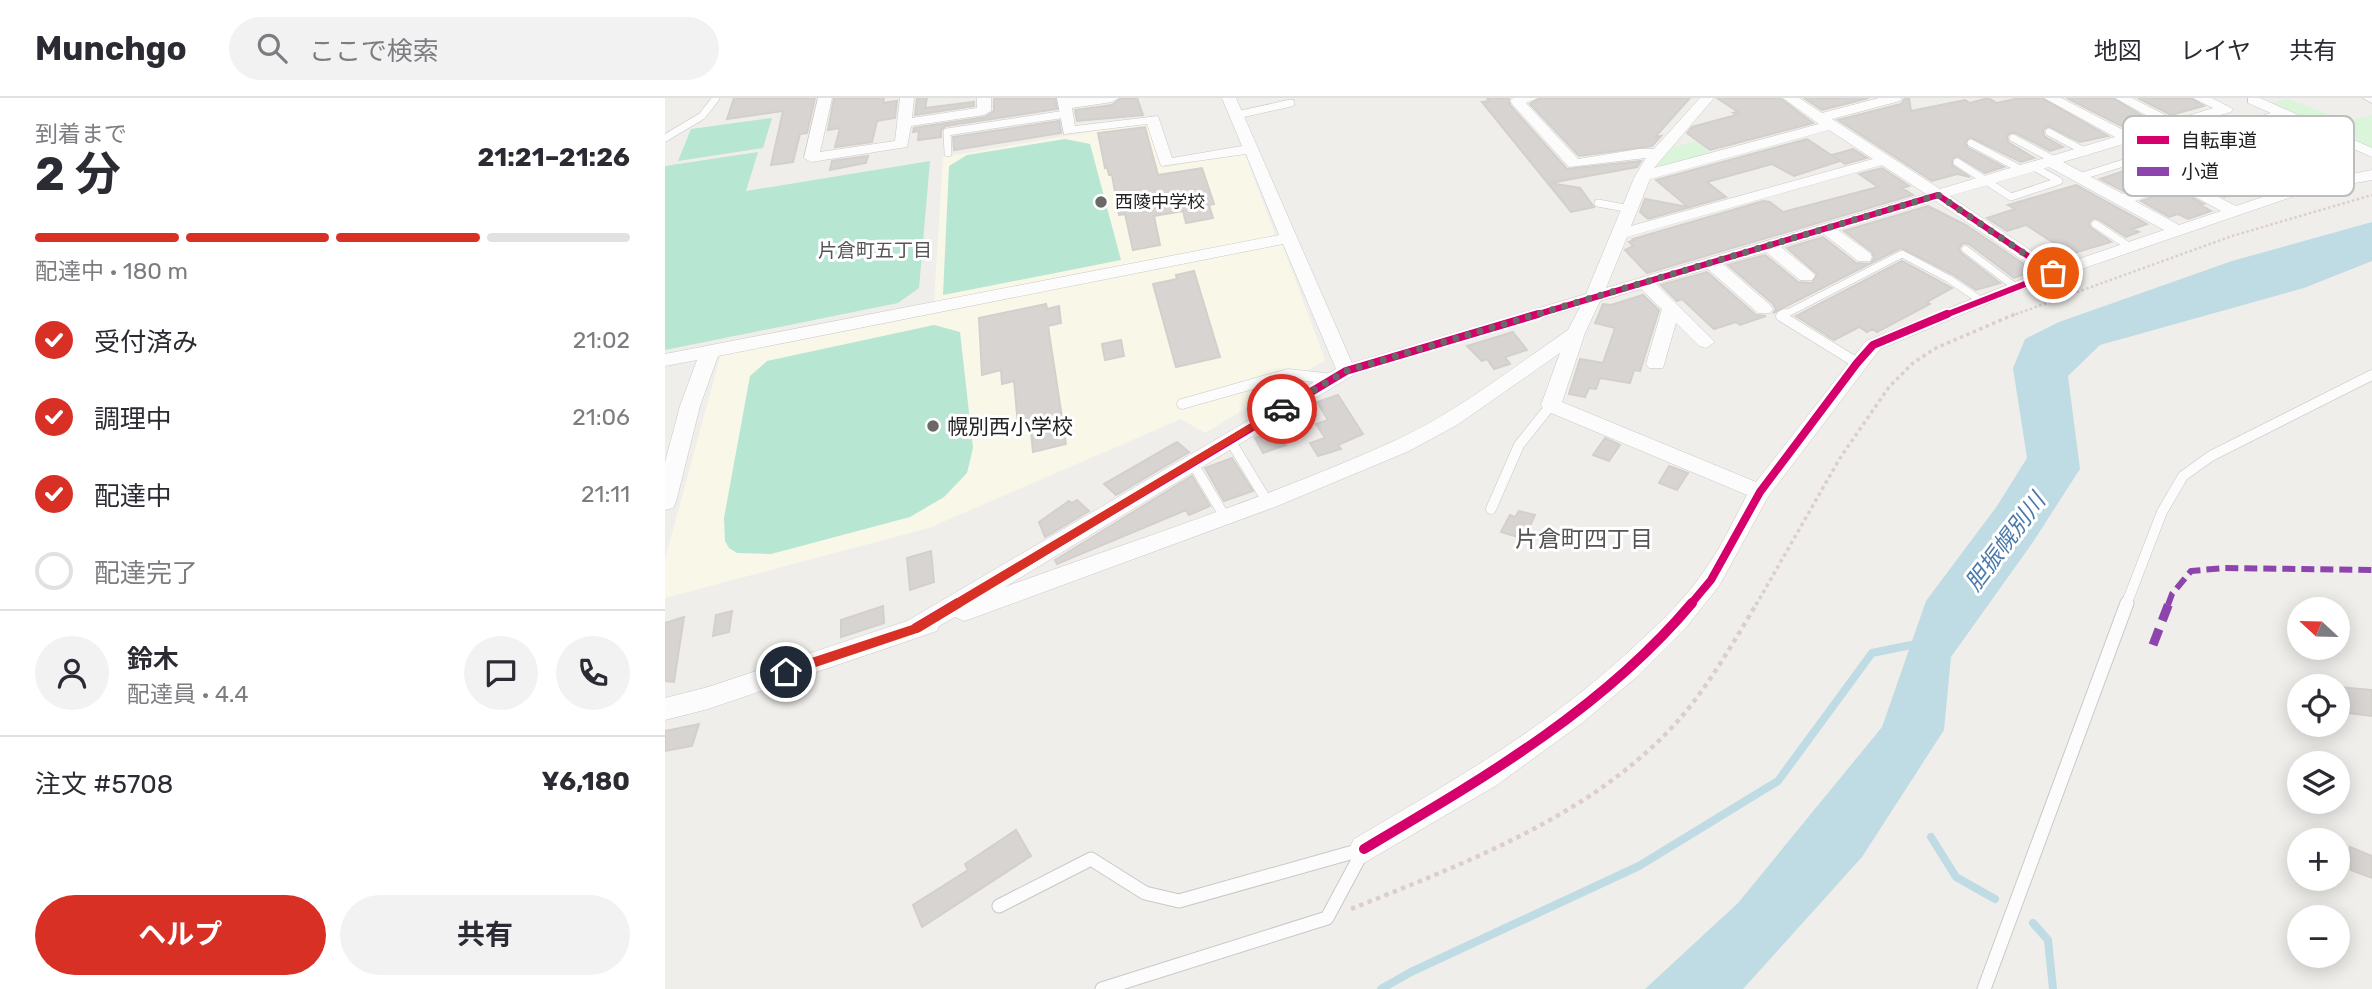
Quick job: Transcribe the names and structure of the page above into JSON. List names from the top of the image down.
{
  "districts": ["片倉町五丁目", "片倉町四丁目"],
  "water": ["胆振幌別川"],
  "places": ["西陵中学校", "幌別西小学校"],
  "legend": ["自転車道", "小道"],
  "north": "left",
  "page": {
    "header": "Munchgo",
    "search": "ここで検索",
    "nav": ["地図", "レイヤ", "共有"],
    "heading": ["2 分", "到着まで", "21:21–21:26"],
    "panel": [
      "鈴木",
      "配達員 · 4.4",
      "注文 #5708",
      "¥6,180"
    ],
    "bar": "配達中 · 180 m",
    "list": [
      ["受付済み", "21:02"],
      ["調理中", "21:06"],
      ["配達中", "21:11"],
      "配達完了"
    ],
    "map_buttons": ["+", "−"],
    "buttons": ["ヘルプ", "共有"]
  }
}
